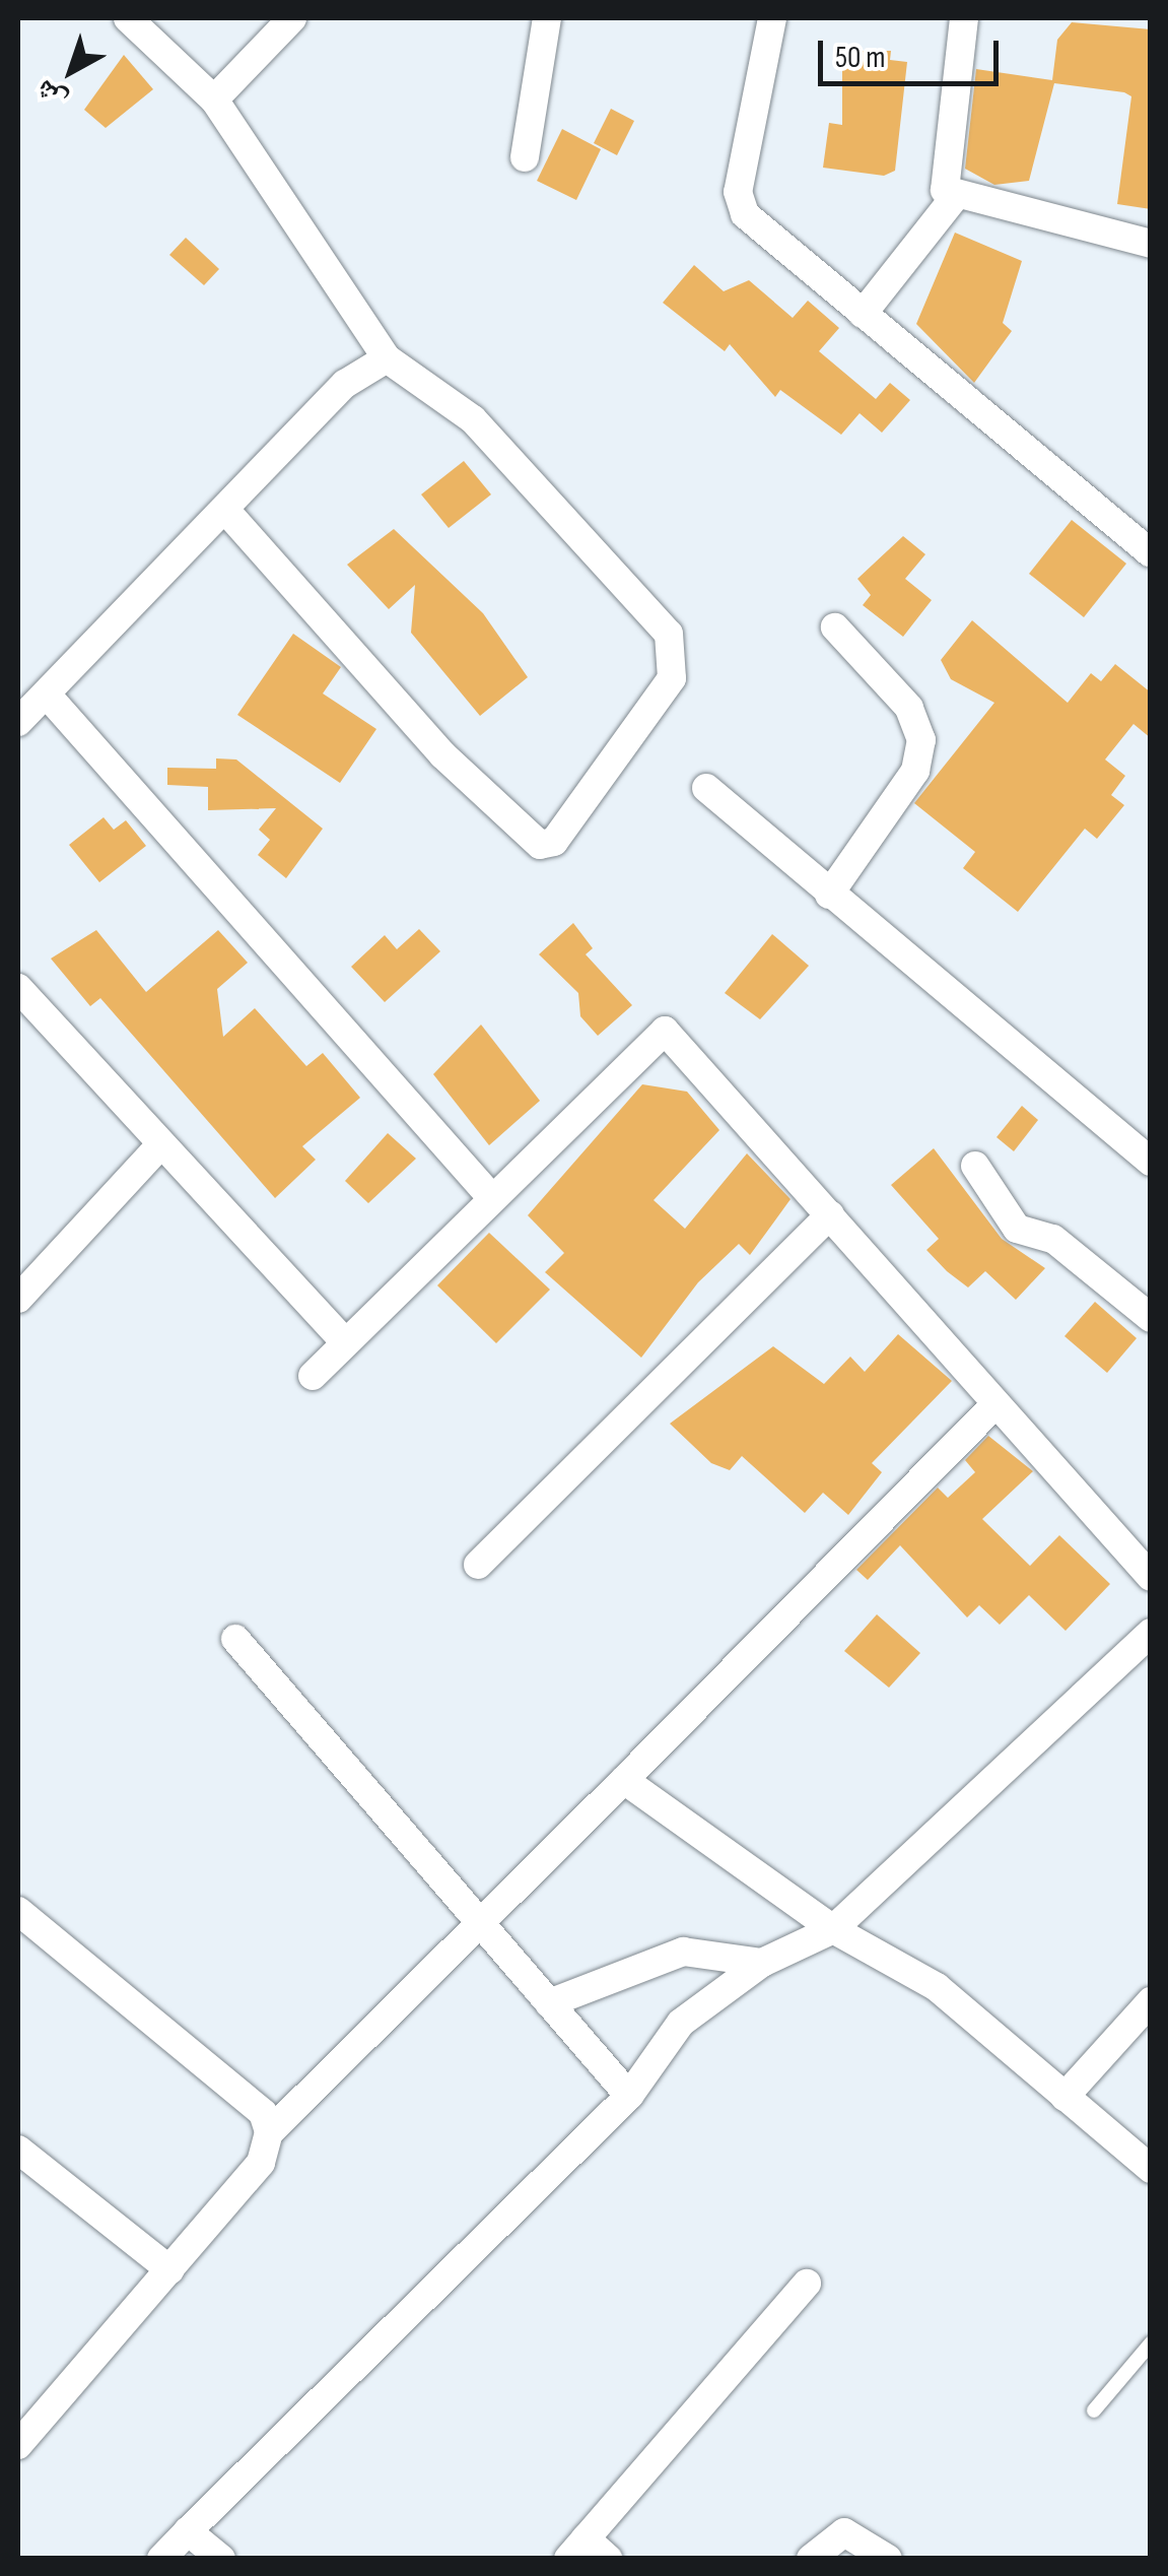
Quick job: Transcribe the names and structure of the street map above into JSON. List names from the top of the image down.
{
  "scale_bar": "50 m",
  "north": "bottom left"
}
